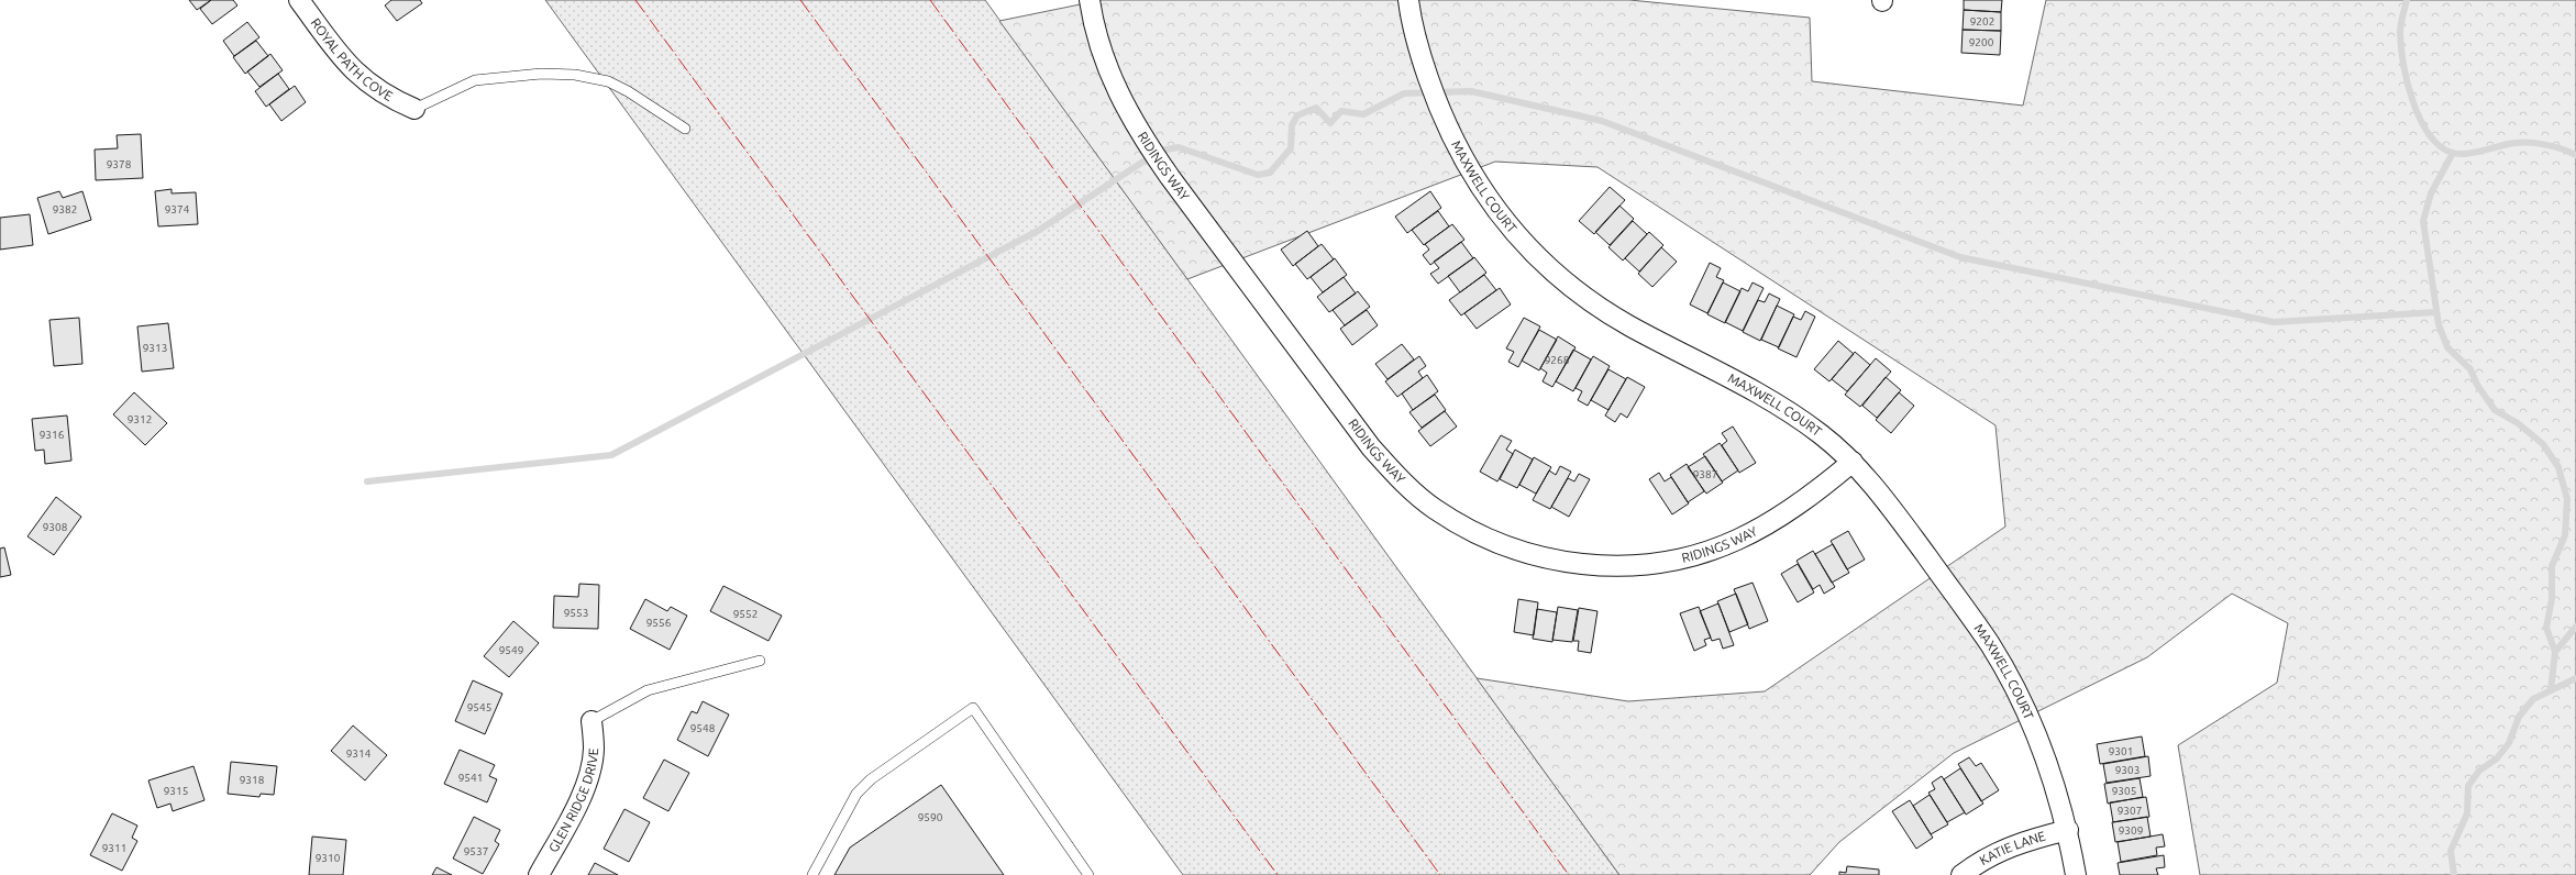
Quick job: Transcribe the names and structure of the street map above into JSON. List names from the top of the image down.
{
  "streets": {
    "street": [
      "ROYAL PATH COVE",
      "RIDINGS WAY",
      "MAXWELL COURT",
      "GLEN RIDGE DRIVE",
      "KATIE LANE"
    ]
  },
  "crossings": [
    ["RIDINGS WAY", "MAXWELL COURT"],
    ["MAXWELL COURT", "KATIE LANE"]
  ],
  "house_numbers": [
    "9202",
    "9200",
    "9378",
    "9382",
    "9374",
    "9313",
    "9268",
    "9312",
    "9316",
    "9387",
    "9308",
    "9553",
    "9552",
    "9556",
    "9549",
    "9545",
    "9548",
    "9301",
    "9314",
    "9303",
    "9541",
    "9318",
    "9315",
    "9305",
    "9307",
    "9590",
    "9309",
    "9311",
    "9537",
    "9310"
  ]
}
